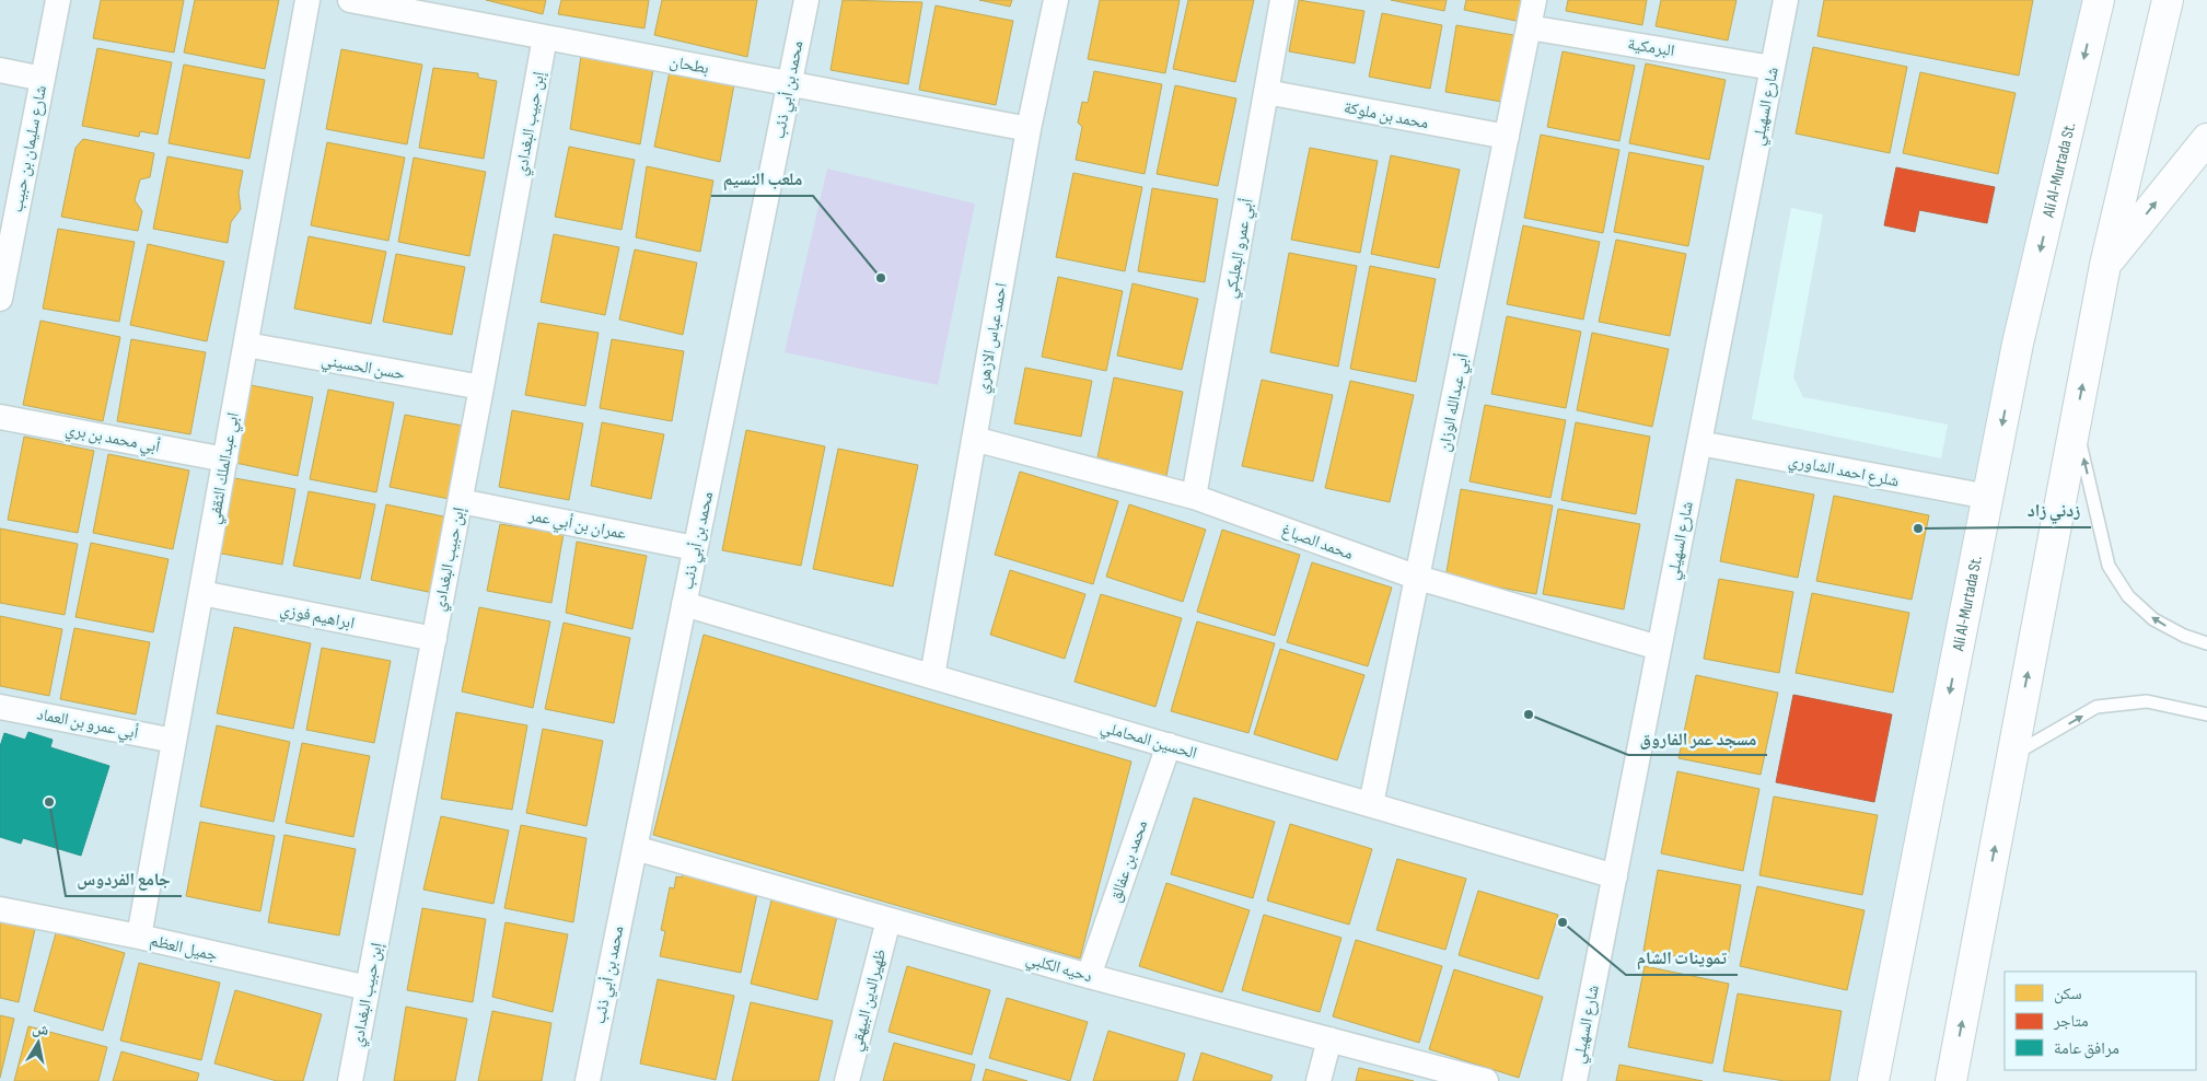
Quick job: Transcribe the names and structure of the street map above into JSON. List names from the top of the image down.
{
  "streets": {
    "main road": ["Ali Al-Murtada St."],
    "street": [
      "البرمكية",
      "بطحان",
      "محمد بن أبي ذئب",
      "شارع السهيلي",
      "محمد بن ملوكة",
      "إبن حبيب البغدادي",
      "شارع سليمان بن حبيب",
      "أبي عمرو البعلبكي",
      "احمد عباس الازهري",
      "حسن الحسيني",
      "أبي عبدالله الوزان",
      "أبي محمد بن بري",
      "ابي عبدالملك الثقفي",
      "شلرع احمد الشاوري",
      "عمران بن أبي عمر",
      "محمد الصباغ",
      "ابراهيم فوزي",
      "أبي عمرو بن العماد",
      "الحسين المحاملي",
      "محمد بن عفالق",
      "جميل العظم",
      "دحيه الكلبي",
      "ظهيرالدين البيهقي"
    ]
  },
  "crossings": [
    ["البرمكية", "شارع السهيلي"],
    ["البرمكية", "أبي عبدالله الوزان"],
    ["بطحان", "محمد بن أبي ذئب"],
    ["بطحان", "إبن حبيب البغدادي"],
    ["بطحان", "احمد عباس الازهري"],
    ["محمد بن أبي ذئب", "عمران بن أبي عمر"],
    ["محمد بن أبي ذئب", "الحسين المحاملي"],
    ["محمد بن أبي ذئب", "دحيه الكلبي"],
    ["شارع السهيلي", "شلرع احمد الشاوري"],
    ["شارع السهيلي", "محمد الصباغ"],
    ["شارع السهيلي", "الحسين المحاملي"],
    ["محمد بن ملوكة", "أبي عمرو البعلبكي"],
    ["محمد بن ملوكة", "أبي عبدالله الوزان"],
    ["إبن حبيب البغدادي", "حسن الحسيني"],
    ["إبن حبيب البغدادي", "عمران بن أبي عمر"],
    ["إبن حبيب البغدادي", "ابراهيم فوزي"],
    ["إبن حبيب البغدادي", "جميل العظم"],
    ["Ali Al-Murtada St.", "شلرع احمد الشاوري"],
    ["أبي عمرو البعلبكي", "محمد الصباغ"],
    ["احمد عباس الازهري", "محمد الصباغ"],
    ["احمد عباس الازهري", "الحسين المحاملي"],
    ["حسن الحسيني", "ابي عبدالملك الثقفي"],
    ["أبي عبدالله الوزان", "محمد الصباغ"],
    ["أبي عبدالله الوزان", "الحسين المحاملي"],
    ["أبي محمد بن بري", "ابي عبدالملك الثقفي"],
    ["ابي عبدالملك الثقفي", "ابراهيم فوزي"],
    ["ابي عبدالملك الثقفي", "أبي عمرو بن العماد"],
    ["ابي عبدالملك الثقفي", "جميل العظم"],
    ["الحسين المحاملي", "محمد بن عفالق"],
    ["محمد بن عفالق", "دحيه الكلبي"],
    ["دحيه الكلبي", "ظهيرالدين البيهقي"]
  ],
  "places": [
    "ملعب النسيم",
    "زدني زاد",
    "مسجد عمر الفاروق",
    "جامع الفردوس",
    "تموينات الشام"
  ],
  "legend": ["سكن", "متاجر", "مرافق عامة"],
  "north": "top"
}
